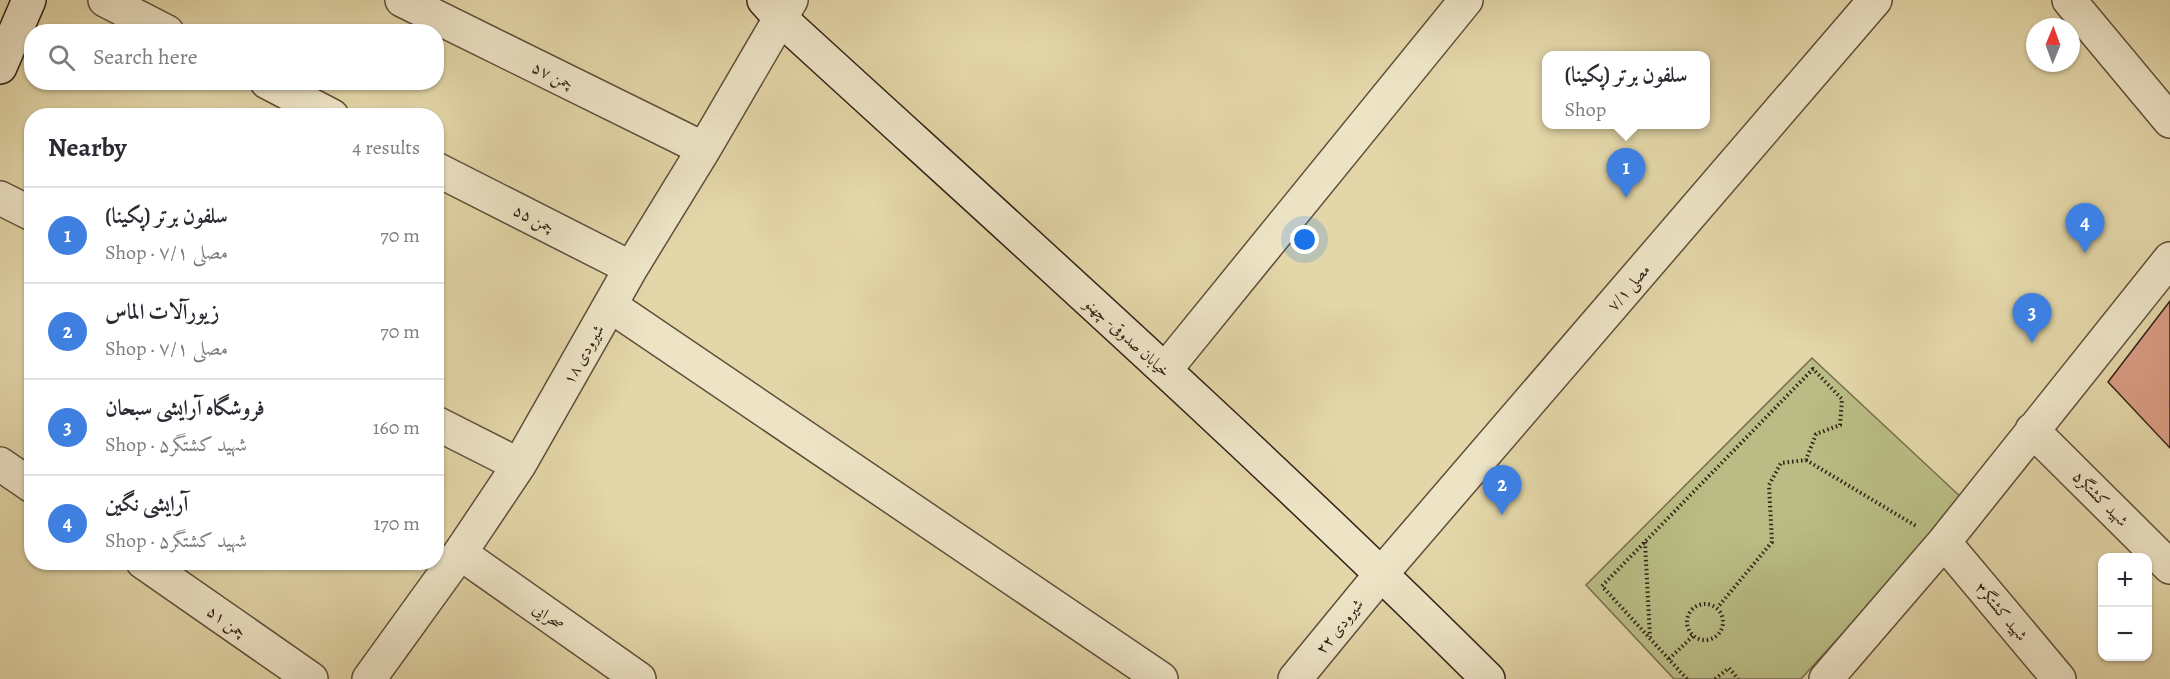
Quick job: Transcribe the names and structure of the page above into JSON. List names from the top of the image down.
{
  "streets": {
    "street": [
      "چمن ۵۷",
      "چمن ۵۵",
      "مصلی ۷/۱",
      "خیابان صدوقی- چهنو",
      "شیرودی ۱۸",
      "شهید کشتگر۵",
      "شهید کشتگر۳",
      "صحرایی",
      "چمن ۵۱",
      "شیرودی ۲۲"
    ]
  },
  "crossings": [
    ["چمن ۵۷", "شیرودی ۱۸"],
    ["چمن ۵۵", "شیرودی ۱۸"],
    ["مصلی ۷/۱", "خیابان صدوقی- چهنو"],
    ["مصلی ۷/۱", "شیرودی ۲۲"],
    ["خیابان صدوقی- چهنو", "شیرودی ۱۸"],
    ["خیابان صدوقی- چهنو", "شیرودی ۲۲"],
    ["شیرودی ۱۸", "صحرایی"]
  ],
  "north": "top",
  "page": {
    "search": "Search here",
    "popup": ["سلفون برتر (پکینا)", "Shop"],
    "heading": ["Nearby", "4 results"],
    "pins": [
      "1",
      "4",
      "3",
      "2"
    ],
    "list": [
      {
        "mark": "1",
        "name": "سلفون برتر (پکینا)",
        "note": "Shop · مصلی ۷/۱",
        "value": "70 m"
      },
      {
        "mark": "2",
        "name": "زیورآلات الماس",
        "note": "Shop · مصلی ۷/۱",
        "value": "70 m"
      },
      {
        "mark": "3",
        "name": "فروشگاه آرایشی سبحان",
        "note": "Shop · شهید کشتگر۵",
        "value": "160 m"
      },
      {
        "mark": "4",
        "name": "آرایشی نگین",
        "note": "Shop · شهید کشتگر۵",
        "value": "170 m"
      }
    ],
    "map_buttons": ["+", "−"]
  }
}
